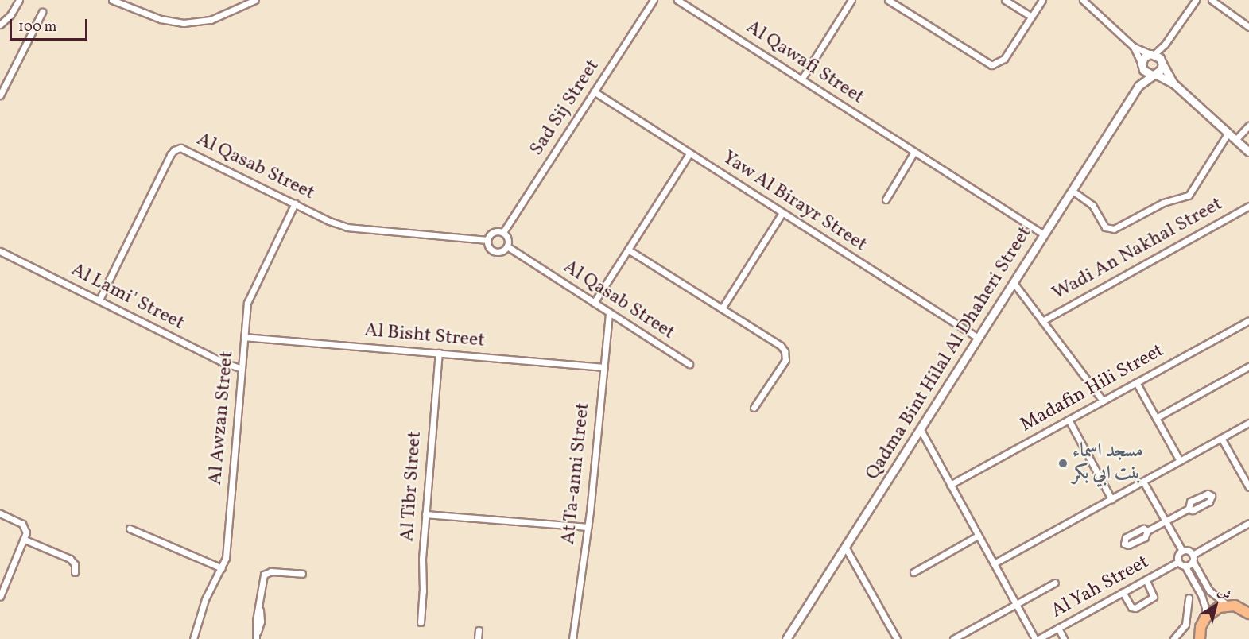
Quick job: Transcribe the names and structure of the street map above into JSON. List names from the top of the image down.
{
  "streets": {
    "street": [
      "Al Qawafi Street",
      "Sad Sij Street",
      "Al Qasab Street",
      "Yaw Al Birayr Street",
      "Wadi An Nakhal Street",
      "Al Lami' Street",
      "Al Bisht Street",
      "Qadma Bint Hilal Al Dhaheri Street",
      "Madafin Hili Street",
      "Al Awzan Street",
      "At Ta-anni Street",
      "Al Tibr Street",
      "Al Yah Street"
    ]
  },
  "crossings": [
    ["Al Qawafi Street", "Qadma Bint Hilal Al Dhaheri Street"],
    ["Sad Sij Street", "Al Qasab Street"],
    ["Sad Sij Street", "Yaw Al Birayr Street"],
    ["Al Qasab Street", "Al Lami' Street"],
    ["Al Qasab Street", "Al Awzan Street"],
    ["Al Qasab Street", "At Ta-anni Street"],
    ["Yaw Al Birayr Street", "Qadma Bint Hilal Al Dhaheri Street"],
    ["Al Lami' Street", "Al Awzan Street"],
    ["Al Bisht Street", "Al Awzan Street"],
    ["Al Bisht Street", "At Ta-anni Street"],
    ["Al Bisht Street", "Al Tibr Street"]
  ],
  "places": ["مسجد اسماء بنت ابي بكر"],
  "scale_bar": "100 m",
  "north": "top right"
}
